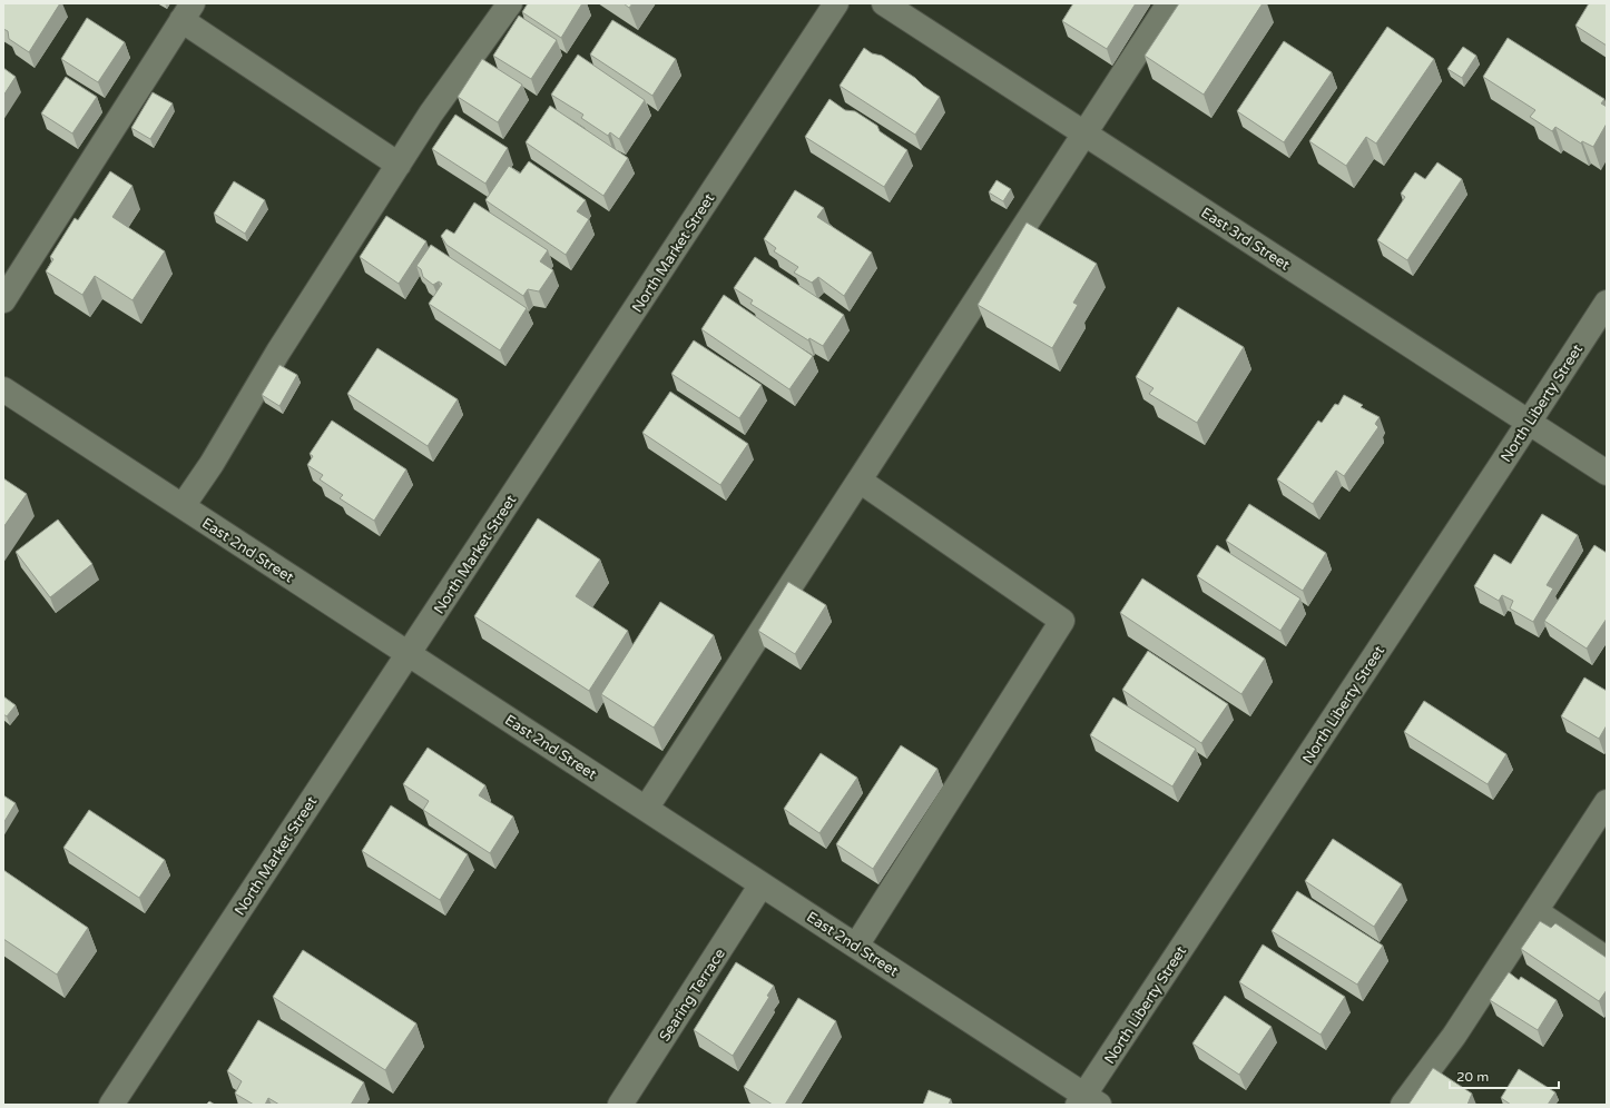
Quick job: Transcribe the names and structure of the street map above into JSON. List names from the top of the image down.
{
  "streets": {
    "street": [
      "East 3rd Street",
      "North Market Street",
      "North Liberty Street",
      "East 2nd Street",
      "Searing Terrace"
    ]
  },
  "crossings": [
    ["East 3rd Street", "North Liberty Street"],
    ["North Market Street", "East 2nd Street"],
    ["North Liberty Street", "East 2nd Street"],
    ["East 2nd Street", "Searing Terrace"]
  ],
  "scale_bar": "20 m"
}
